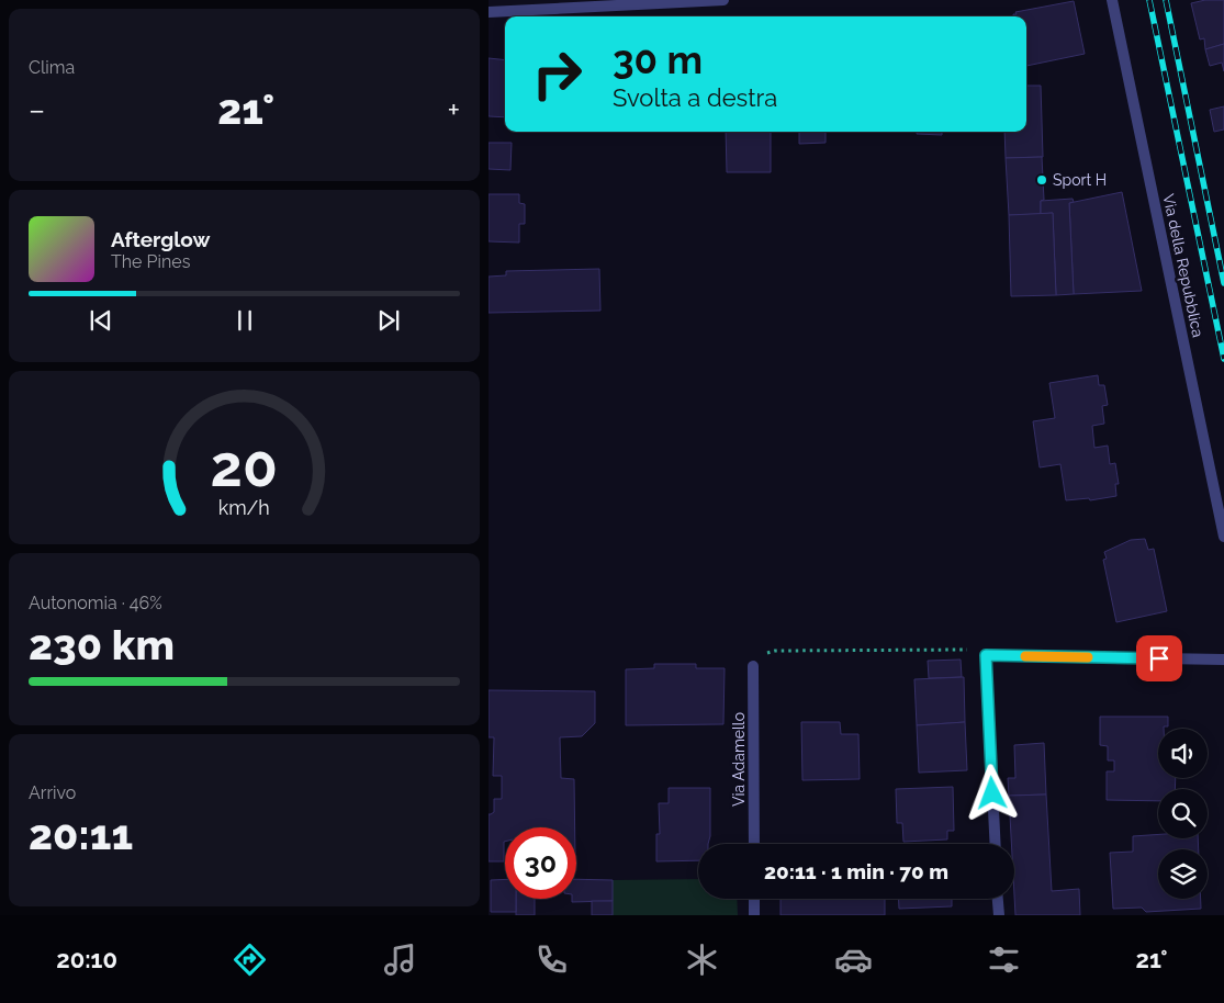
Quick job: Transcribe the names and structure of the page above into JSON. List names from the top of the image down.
{
  "streets": {
    "street": ["Via della Repubblica", "Via Adamello"]
  },
  "places": ["Sport H"],
  "page": {
    "tile": [
      "Clima",
      ["Autonomia · 46%", "230 km"],
      ["Arrivo", "20:11"]
    ],
    "turn": ["30 m", "Svolta a destra"],
    "heat": ["−", "21°", "+"],
    "song": ["Afterglow", "The Pines"],
    "limit": "30",
    "trip": "20:11 · 1 min · 70 m",
    "tabs": ["20:10", "21°"],
    "gauge": ["20", "km/h"]
  }
}
